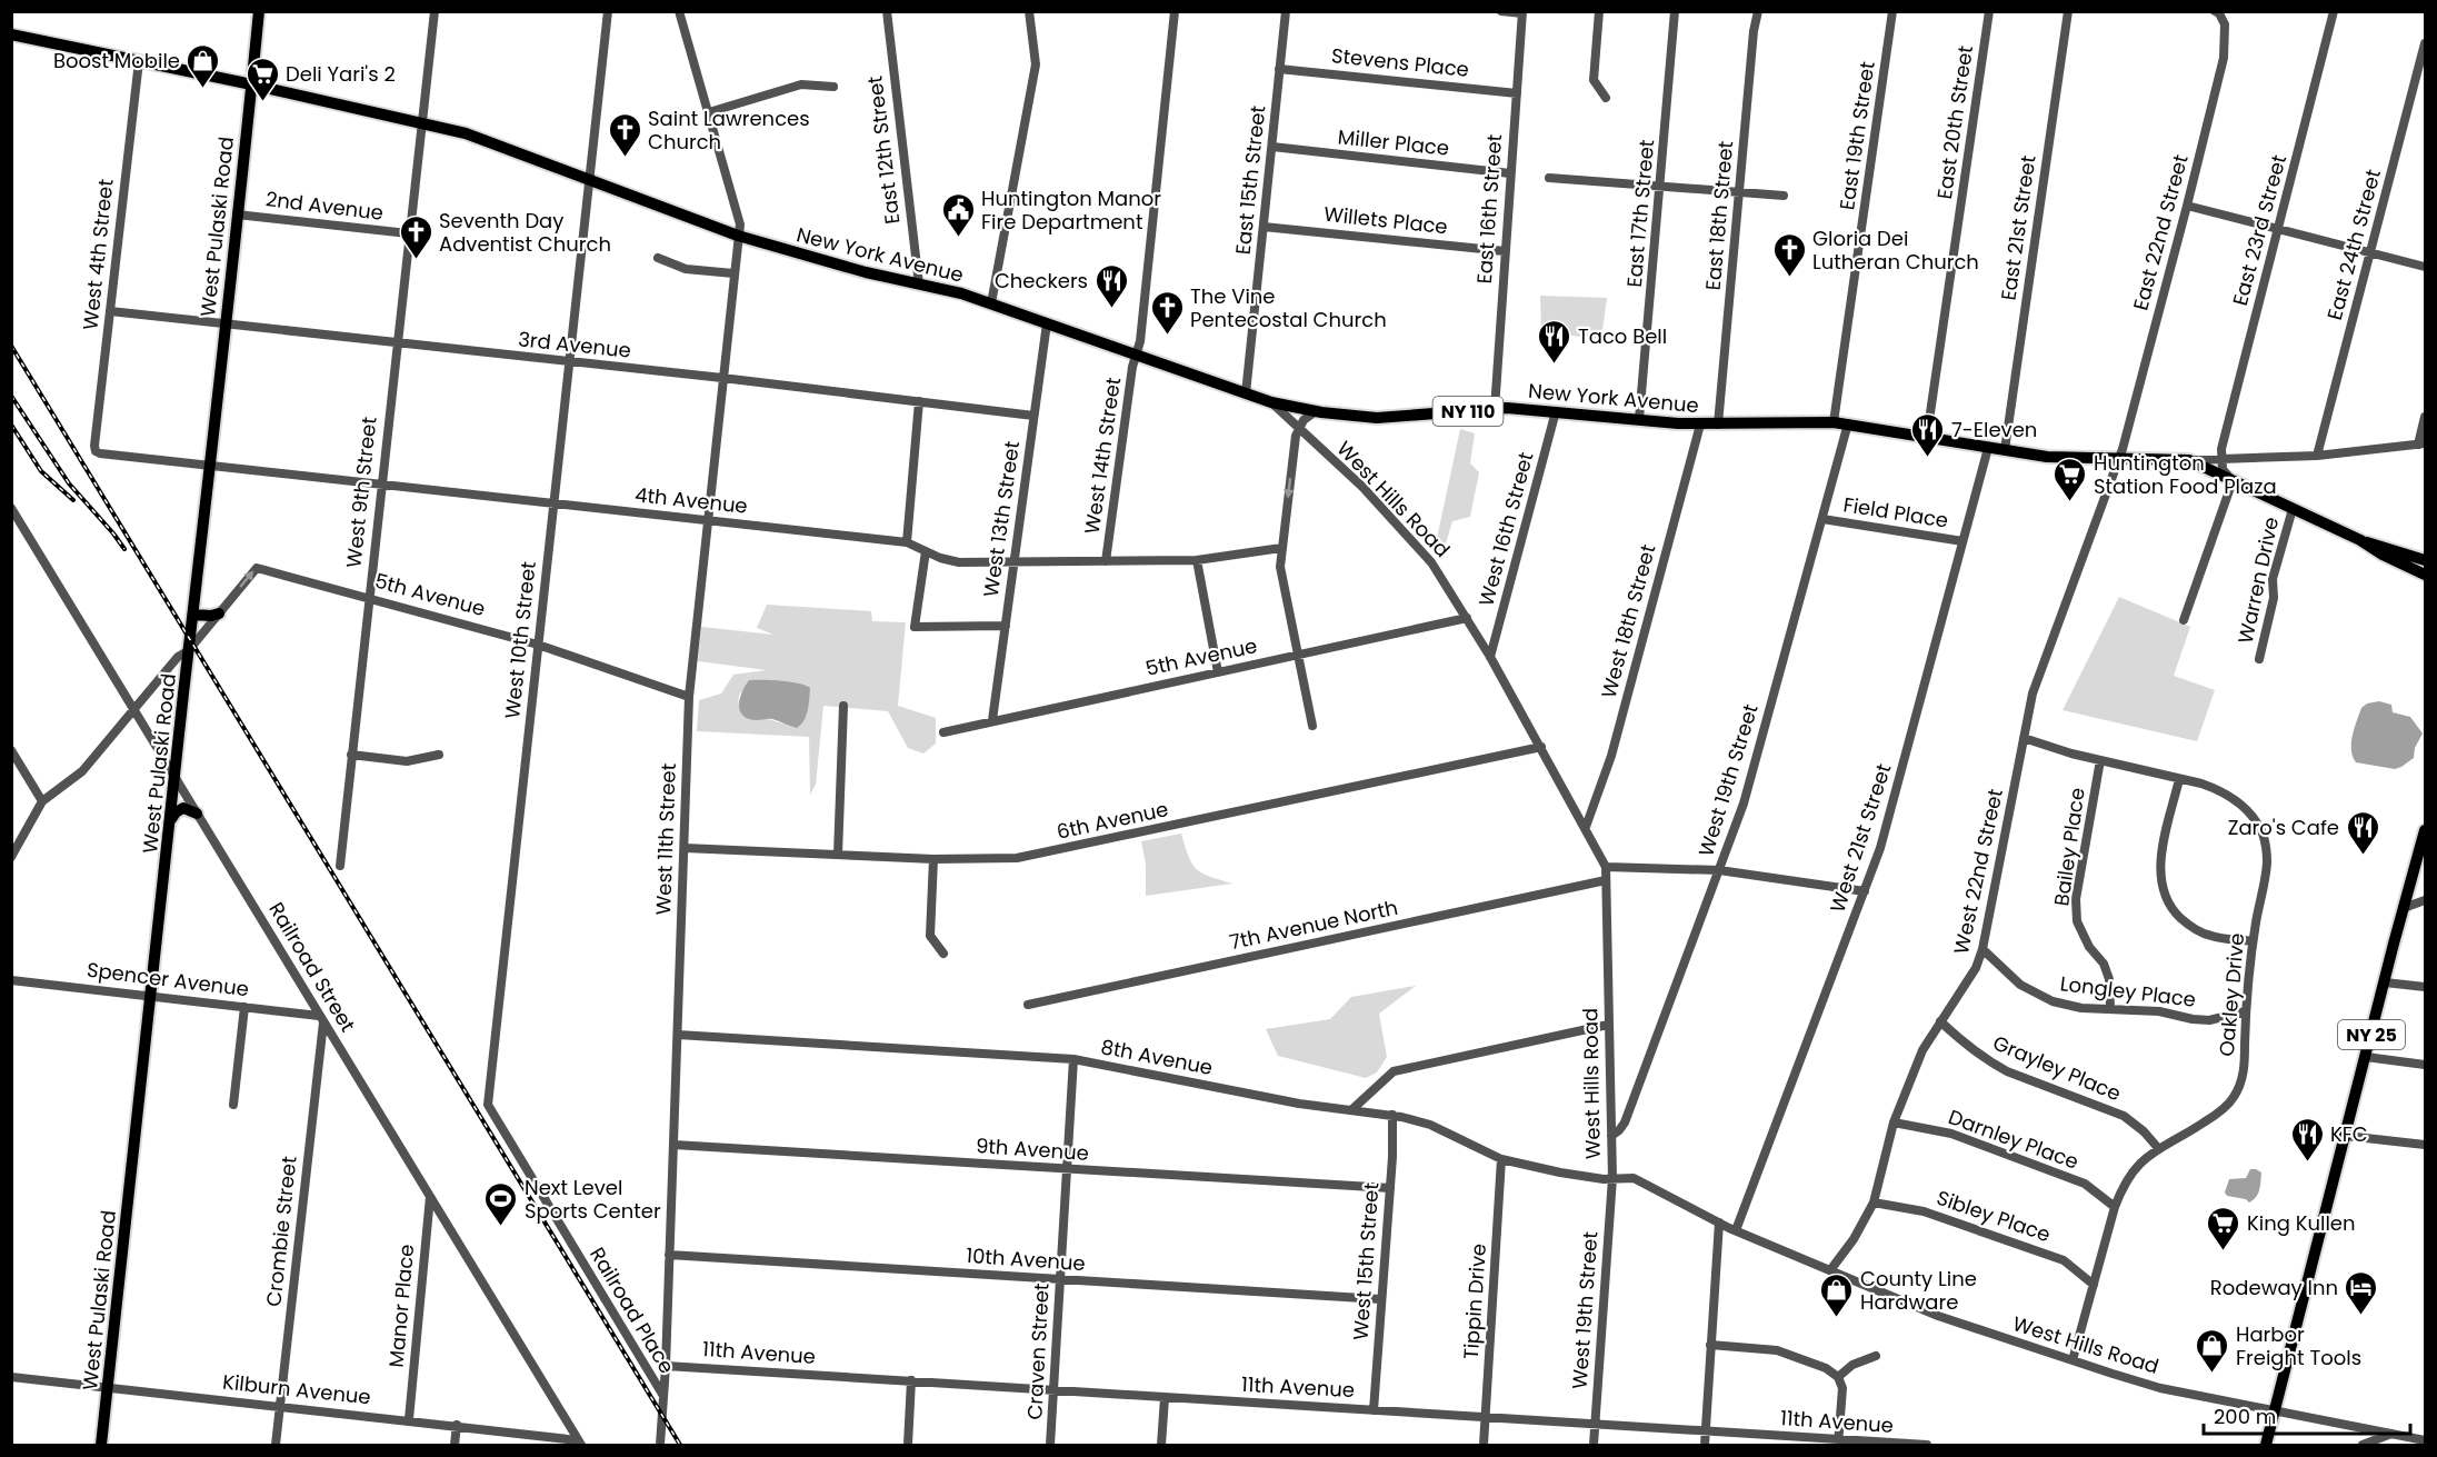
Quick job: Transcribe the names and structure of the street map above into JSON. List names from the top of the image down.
{
  "streets": {
    "main road": [
      "West Pulaski Road",
      "New York Avenue",
      "NY 110",
      "NY 25"
    ],
    "street": [
      "Stevens Place",
      "East 20th Street",
      "East 19th Street",
      "Miller Place",
      "East 12th Street",
      "East 15th Street",
      "2nd Avenue",
      "East 16th Street",
      "East 17th Street",
      "East 18th Street",
      "Willets Place",
      "East 21st Street",
      "East 23rd Street",
      "East 22nd Street",
      "East 24th Street",
      "West 4th Street",
      "3rd Avenue",
      "West 14th Street",
      "West 9th Street",
      "West Hills Road",
      "4th Avenue",
      "Field Place",
      "West 13th Street",
      "West 16th Street",
      "Warren Drive",
      "5th Avenue",
      "West 18th Street",
      "West 10th Street",
      "West 19th Street",
      "6th Avenue",
      "West 21st Street",
      "West 11th Street",
      "Bailey Place",
      "West 22nd Street",
      "7th Avenue North",
      "Railroad Street",
      "Spencer Avenue",
      "Longley Place",
      "Oakley Drive",
      "8th Avenue",
      "Grayley Place",
      "Darnley Place",
      "9th Avenue",
      "Sibley Place",
      "Crombie Street",
      "10th Avenue",
      "West 15th Street",
      "Tippin Drive",
      "Manor Place",
      "Railroad Place",
      "Craven Street",
      "11th Avenue",
      "Kilburn Avenue"
    ]
  },
  "crossings": [
    ["Stevens Place", "East 15th Street"],
    ["Stevens Place", "East 16th Street"],
    ["East 20th Street", "New York Avenue"],
    ["East 19th Street", "New York Avenue"],
    ["Miller Place", "East 15th Street"],
    ["Miller Place", "East 16th Street"],
    ["East 12th Street", "New York Avenue"],
    ["East 15th Street", "Willets Place"],
    ["East 15th Street", "New York Avenue"],
    ["2nd Avenue", "West Pulaski Road"],
    ["2nd Avenue", "West 9th Street"],
    ["East 16th Street", "Willets Place"],
    ["East 16th Street", "New York Avenue"],
    ["East 17th Street", "New York Avenue"],
    ["East 18th Street", "New York Avenue"],
    ["West Pulaski Road", "New York Avenue"],
    ["West Pulaski Road", "3rd Avenue"],
    ["West Pulaski Road", "4th Avenue"],
    ["West Pulaski Road", "5th Avenue"],
    ["West Pulaski Road", "Railroad Street"],
    ["West Pulaski Road", "Spencer Avenue"],
    ["West Pulaski Road", "Kilburn Avenue"],
    ["East 21st Street", "New York Avenue"],
    ["East 23rd Street", "New York Avenue"],
    ["East 22nd Street", "New York Avenue"],
    ["East 22nd Street", "West 22nd Street"],
    ["East 24th Street", "New York Avenue"],
    ["West 4th Street", "New York Avenue"],
    ["West 4th Street", "3rd Avenue"],
    ["West 4th Street", "4th Avenue"],
    ["New York Avenue", "NY 110"],
    ["New York Avenue", "West 14th Street"],
    ["New York Avenue", "West 9th Street"],
    ["New York Avenue", "West Hills Road"],
    ["New York Avenue", "West 13th Street"],
    ["New York Avenue", "West 16th Street"],
    ["New York Avenue", "West 18th Street"],
    ["New York Avenue", "West 10th Street"],
    ["New York Avenue", "West 19th Street"],
    ["New York Avenue", "West 21st Street"],
    ["New York Avenue", "West 11th Street"],
    ["New York Avenue", "West 22nd Street"],
    ["3rd Avenue", "West 9th Street"],
    ["3rd Avenue", "West 13th Street"],
    ["3rd Avenue", "West 10th Street"],
    ["3rd Avenue", "West 11th Street"],
    ["NY 110", "Warren Drive"],
    ["West 14th Street", "4th Avenue"],
    ["West 9th Street", "4th Avenue"],
    ["West 9th Street", "5th Avenue"],
    ["West Hills Road", "West 16th Street"],
    ["West Hills Road", "5th Avenue"],
    ["West Hills Road", "West 18th Street"],
    ["West Hills Road", "West 19th Street"],
    ["West Hills Road", "6th Avenue"],
    ["West Hills Road", "West 21st Street"],
    ["West Hills Road", "West 22nd Street"],
    ["West Hills Road", "7th Avenue North"],
    ["West Hills Road", "Oakley Drive"],
    ["West Hills Road", "NY 25"],
    ["West Hills Road", "8th Avenue"],
    ["4th Avenue", "West 13th Street"],
    ["4th Avenue", "West 10th Street"],
    ["4th Avenue", "West 11th Street"],
    ["Field Place", "West 19th Street"],
    ["Field Place", "West 21st Street"],
    ["West 13th Street", "5th Avenue"],
    ["5th Avenue", "West 10th Street"],
    ["5th Avenue", "West 11th Street"],
    ["5th Avenue", "Railroad Street"],
    ["West 10th Street", "Railroad Place"],
    ["West 19th Street", "8th Avenue"],
    ["West 19th Street", "11th Avenue"],
    ["6th Avenue", "West 11th Street"],
    ["West 11th Street", "8th Avenue"],
    ["West 11th Street", "9th Avenue"],
    ["West 11th Street", "10th Avenue"],
    ["West 11th Street", "Railroad Place"],
    ["West 11th Street", "11th Avenue"],
    ["Bailey Place", "Longley Place"],
    ["Bailey Place", "Oakley Drive"],
    ["West 22nd Street", "Longley Place"],
    ["West 22nd Street", "Oakley Drive"],
    ["West 22nd Street", "Grayley Place"],
    ["West 22nd Street", "Darnley Place"],
    ["West 22nd Street", "Sibley Place"],
    ["Railroad Street", "Spencer Avenue"],
    ["Railroad Street", "Crombie Street"],
    ["Railroad Street", "Manor Place"],
    ["Railroad Street", "Kilburn Avenue"],
    ["Spencer Avenue", "Crombie Street"],
    ["Longley Place", "Oakley Drive"],
    ["Oakley Drive", "Grayley Place"],
    ["Oakley Drive", "Darnley Place"],
    ["Oakley Drive", "Sibley Place"],
    ["8th Avenue", "West 15th Street"],
    ["8th Avenue", "Tippin Drive"],
    ["8th Avenue", "Craven Street"],
    ["9th Avenue", "West 15th Street"],
    ["9th Avenue", "Craven Street"],
    ["Crombie Street", "Kilburn Avenue"],
    ["10th Avenue", "West 15th Street"],
    ["10th Avenue", "Craven Street"],
    ["West 15th Street", "11th Avenue"],
    ["Tippin Drive", "11th Avenue"],
    ["Manor Place", "Kilburn Avenue"],
    ["Craven Street", "11th Avenue"]
  ],
  "places": {
    "shop": ["Boost Mobile", "County Line Hardware", "Harbor Freight Tools"],
    "supermarket": ["Deli Yari's 2", "Huntington Station Food Plaza", "King Kullen"],
    "church": [
      "Saint Lawrences Church",
      "Seventh Day Adventist Church",
      "Gloria Dei Lutheran Church",
      "The Vine Pentecostal Church"
    ],
    "public building": ["Huntington Manor Fire Department"],
    "restaurant": [
      "Checkers",
      "Taco Bell",
      "7-Eleven",
      "Zaro's Cafe",
      "KFC"
    ],
    "sports": ["Next Level Sports Center"],
    "hotel": ["Rodeway Inn"]
  },
  "scale_bar": "200 m"
}
